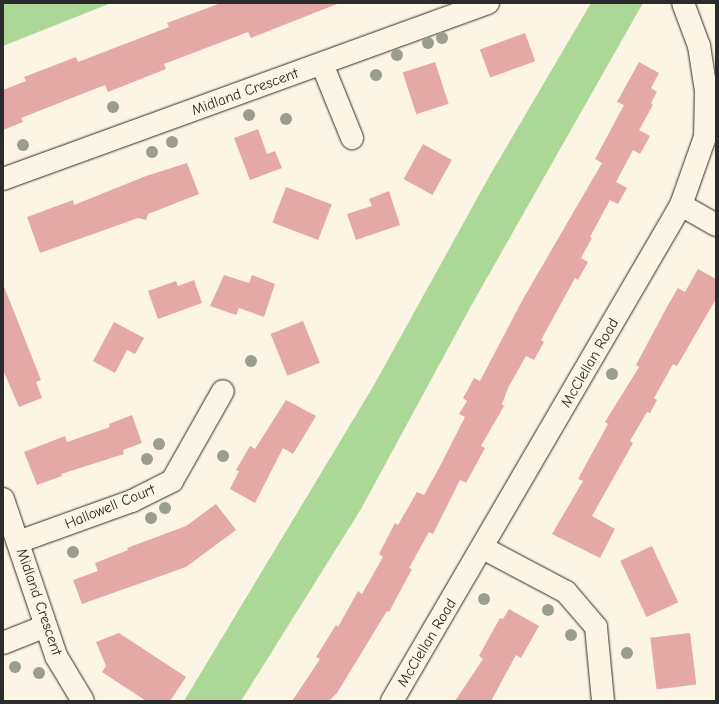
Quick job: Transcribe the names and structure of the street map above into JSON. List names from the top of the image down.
{
  "streets": {
    "street": ["Midland Crescent", "McClellan Road", "Hallowell Court"]
  },
  "crossings": [
    ["Midland Crescent", "Hallowell Court"]
  ]
}
